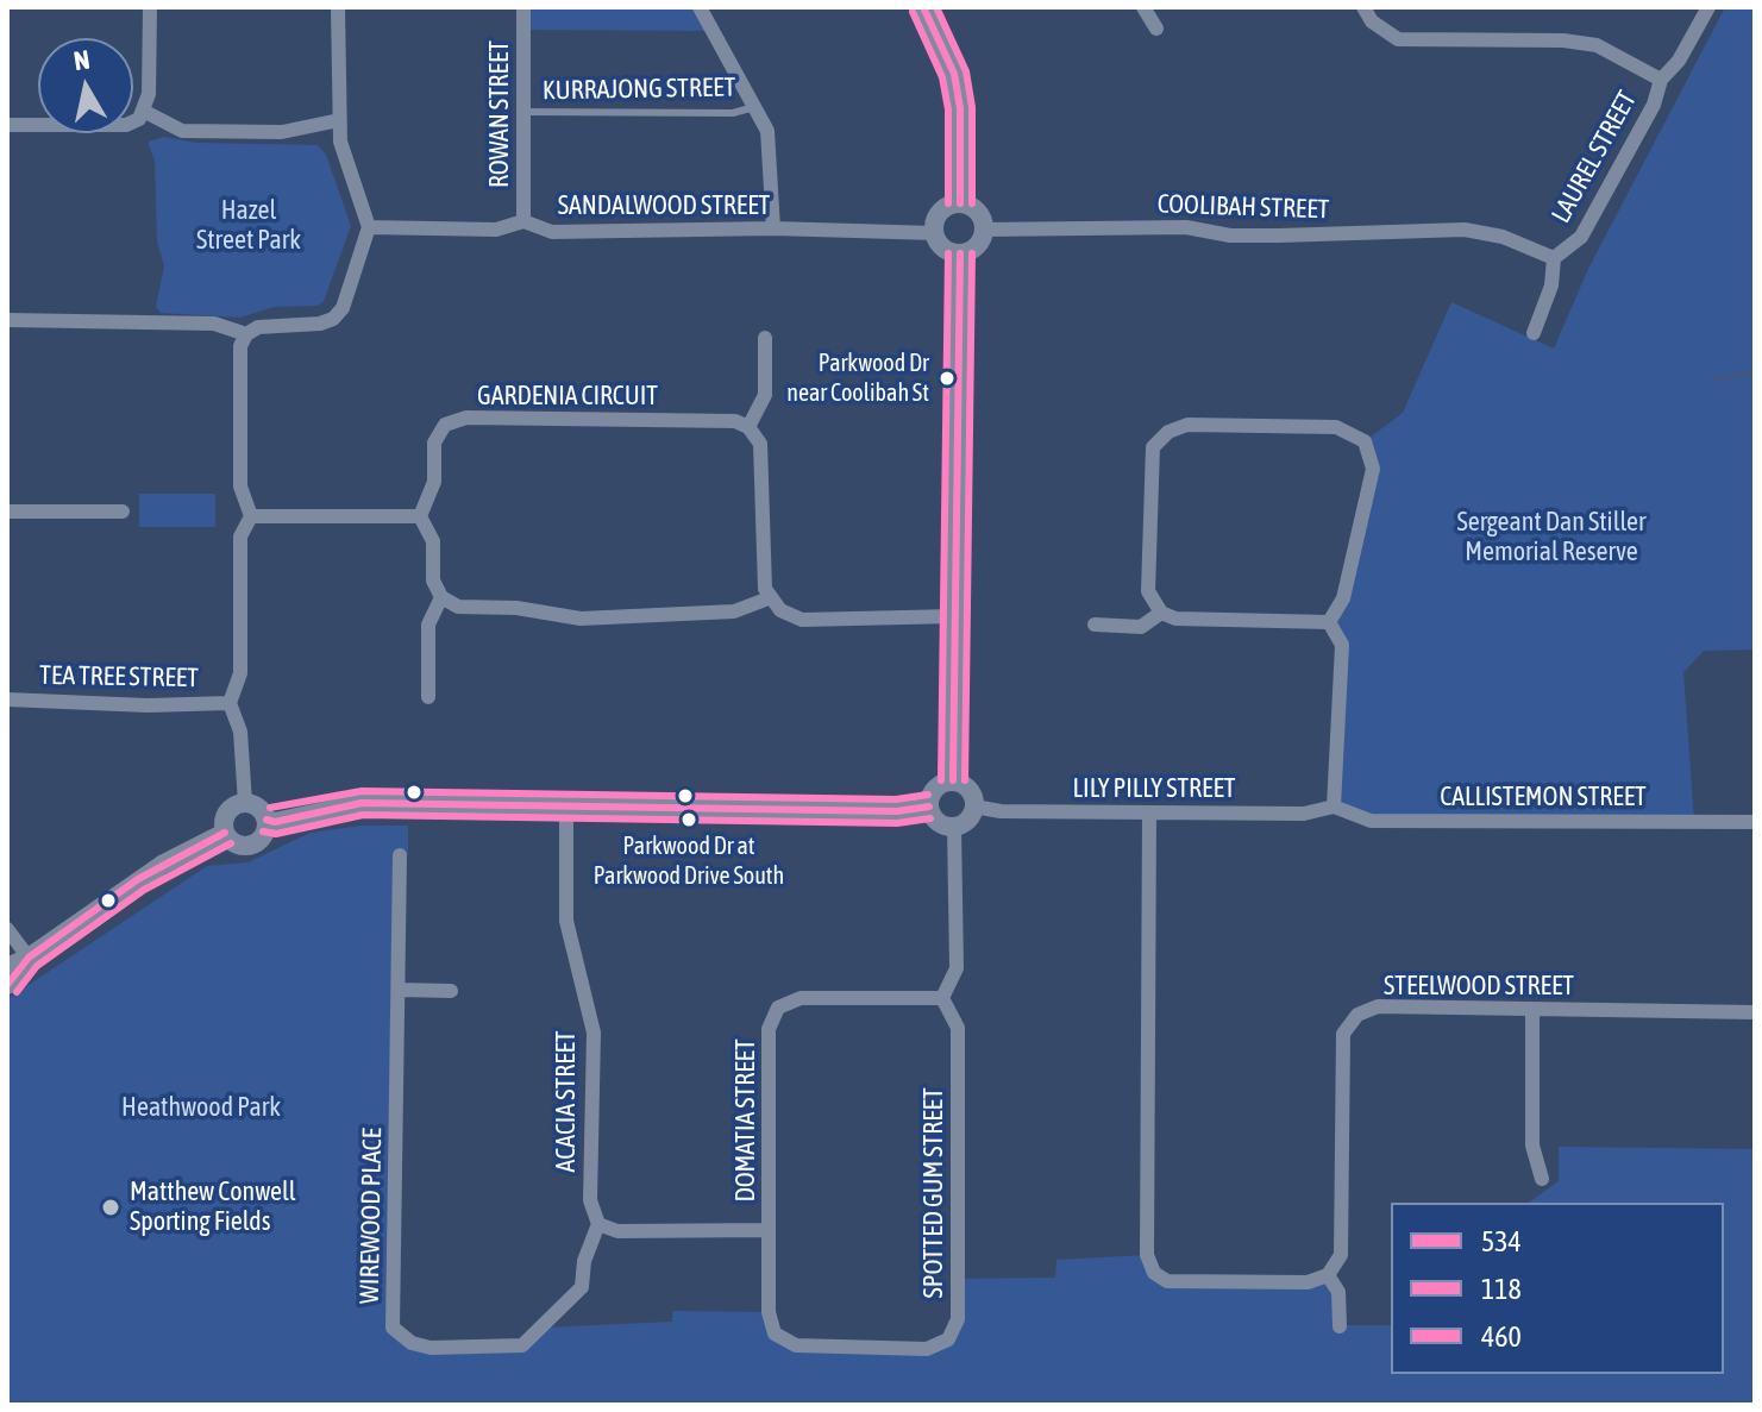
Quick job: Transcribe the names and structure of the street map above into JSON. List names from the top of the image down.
{
  "streets": {
    "street": [
      "ROWAN STREET",
      "LAUREL STREET",
      "SANDALWOOD STREET",
      "COOLIBAH STREET",
      "GARDENIA CIRCUIT",
      "TEA TREE STREET",
      "LILY PILLY STREET",
      "CALLISTEMON STREET",
      "STEELWOOD STREET",
      "ACACIA STREET",
      "DOMATIA STREET",
      "SPOTTED GUM STREET",
      "WIREWOOD PLACE"
    ],
    "lane": ["KURRAJONG STREET"]
  },
  "crossings": [
    ["KURRAJONG STREET", "ROWAN STREET"],
    ["ROWAN STREET", "SANDALWOOD STREET"],
    ["LAUREL STREET", "COOLIBAH STREET"],
    ["SANDALWOOD STREET", "COOLIBAH STREET"],
    ["LILY PILLY STREET", "CALLISTEMON STREET"],
    ["ACACIA STREET", "WIREWOOD PLACE"],
    ["DOMATIA STREET", "SPOTTED GUM STREET"]
  ],
  "parks": ["Hazel Street Park", "Sergeant Dan Stiller Memorial Reserve", "Heathwood Park"],
  "places": ["Parkwood Dr near Coolibah St", "Parkwood Dr at Parkwood Drive South", "Matthew Conwell Sporting Fields"],
  "lines": ["transit line 534", "transit line 460", "transit line 118"],
  "legend": ["534", "118", "460"],
  "north": "top"
}
